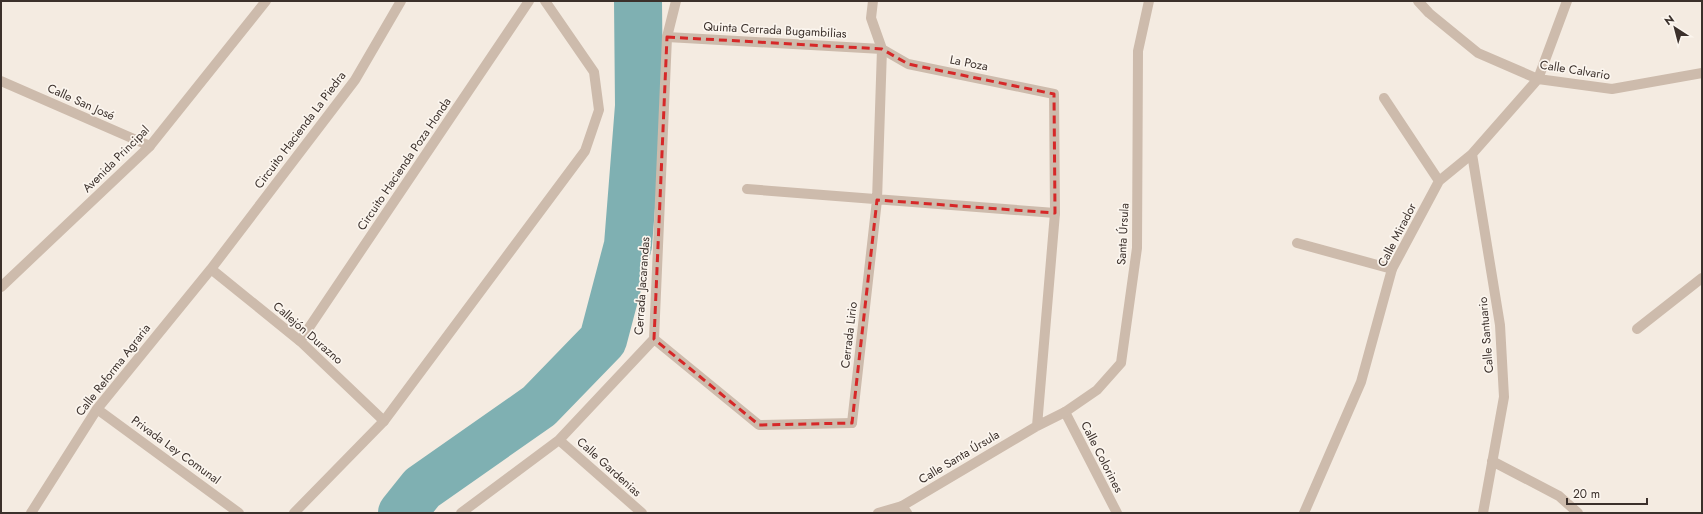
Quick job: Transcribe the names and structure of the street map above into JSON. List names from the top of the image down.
{
  "streets": {
    "street": [
      "Quinta Cerrada Bugambilias",
      "La Poza",
      "Calle Calvario",
      "Calle San José",
      "Circuito Hacienda La Piedra",
      "Avenida Principal",
      "Circuito Hacienda Poza Honda",
      "Santa Úrsula",
      "Calle Mirador",
      "Cerrada Jacarandas",
      "Callejón Durazno",
      "Cerrada Lirio",
      "Calle Santuario",
      "Calle Reforma Agraria",
      "Privada Ley Comunal",
      "Calle Santa Úrsula",
      "Calle Colorines",
      "Calle Gardenias"
    ]
  },
  "crossings": [
    ["Quinta Cerrada Bugambilias", "La Poza"],
    ["Quinta Cerrada Bugambilias", "Cerrada Jacarandas"],
    ["Quinta Cerrada Bugambilias", "Cerrada Lirio"],
    ["La Poza", "Cerrada Lirio"],
    ["Calle Calvario", "Calle Mirador"],
    ["Calle San José", "Avenida Principal"],
    ["Circuito Hacienda La Piedra", "Callejón Durazno"],
    ["Circuito Hacienda La Piedra", "Calle Reforma Agraria"],
    ["Circuito Hacienda Poza Honda", "Callejón Durazno"],
    ["Santa Úrsula", "Calle Santa Úrsula"],
    ["Santa Úrsula", "Calle Colorines"],
    ["Calle Mirador", "Calle Santuario"],
    ["Cerrada Jacarandas", "Cerrada Lirio"],
    ["Cerrada Jacarandas", "Calle Gardenias"],
    ["Callejón Durazno", "Calle Reforma Agraria"],
    ["Calle Reforma Agraria", "Privada Ley Comunal"]
  ],
  "scale_bar": "20 m",
  "north": "top left"
}
